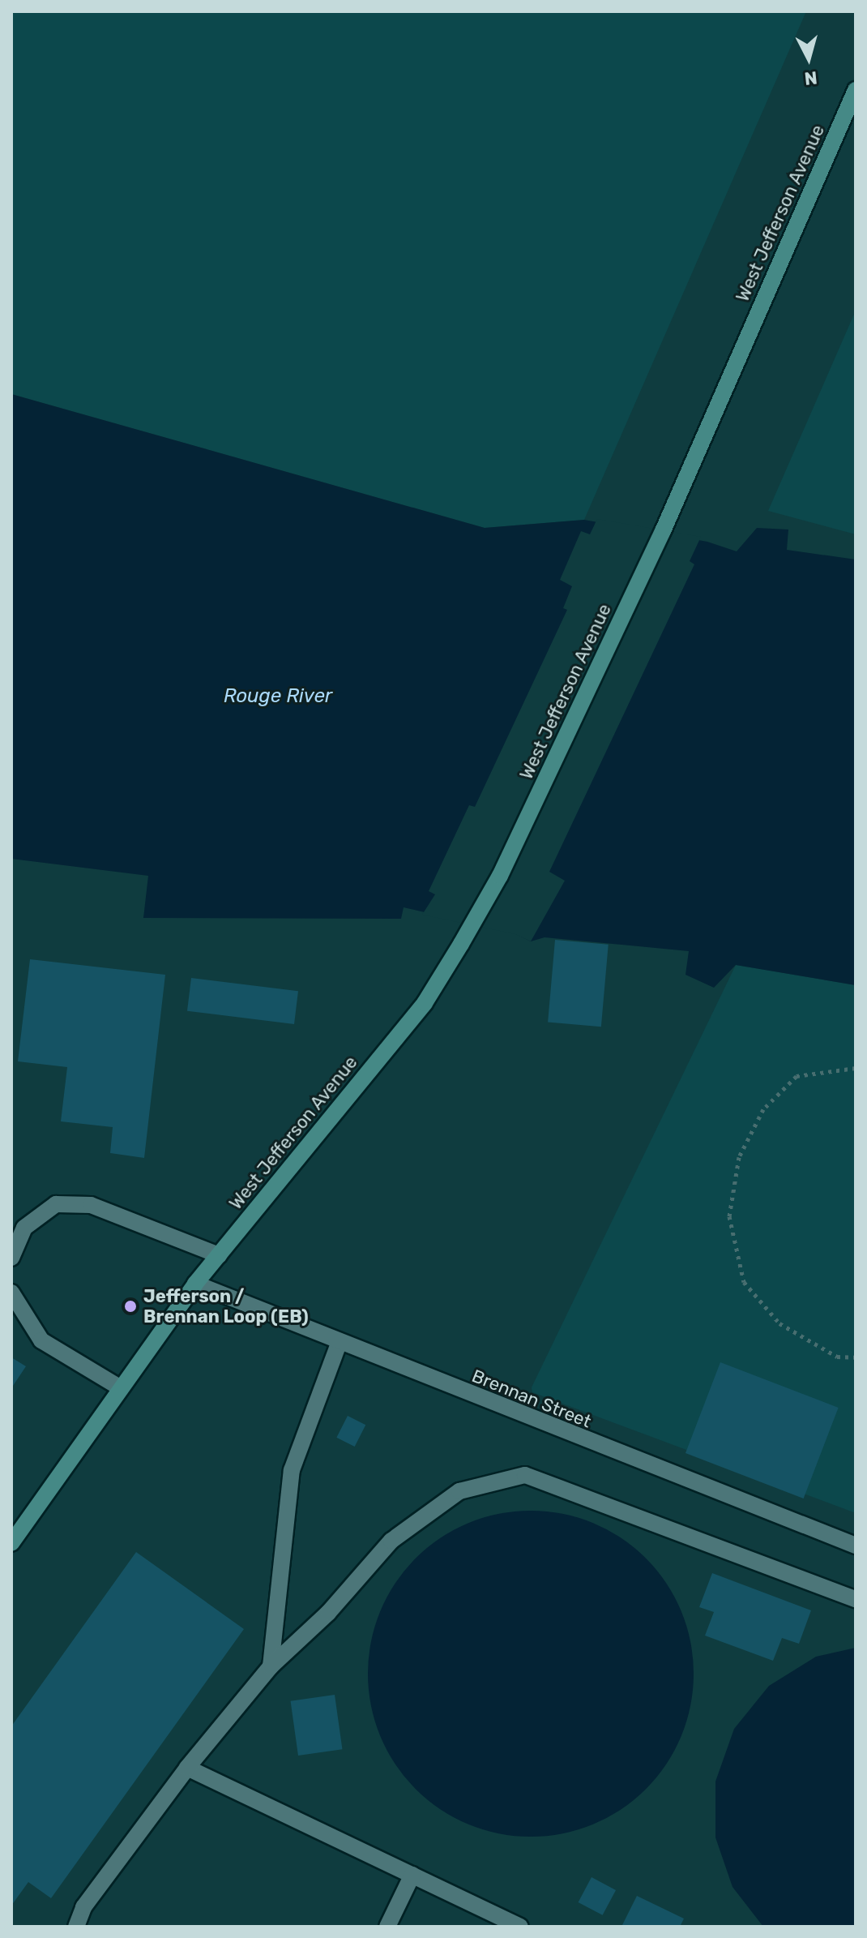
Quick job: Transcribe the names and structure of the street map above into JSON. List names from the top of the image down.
{
  "streets": {
    "main road": ["West Jefferson Avenue"],
    "street": ["Brennan Street"]
  },
  "crossings": [
    ["West Jefferson Avenue", "Brennan Street"]
  ],
  "water": ["Rouge River"],
  "places": ["Jefferson / Brennan Loop (EB)"],
  "north": "bottom"
}
